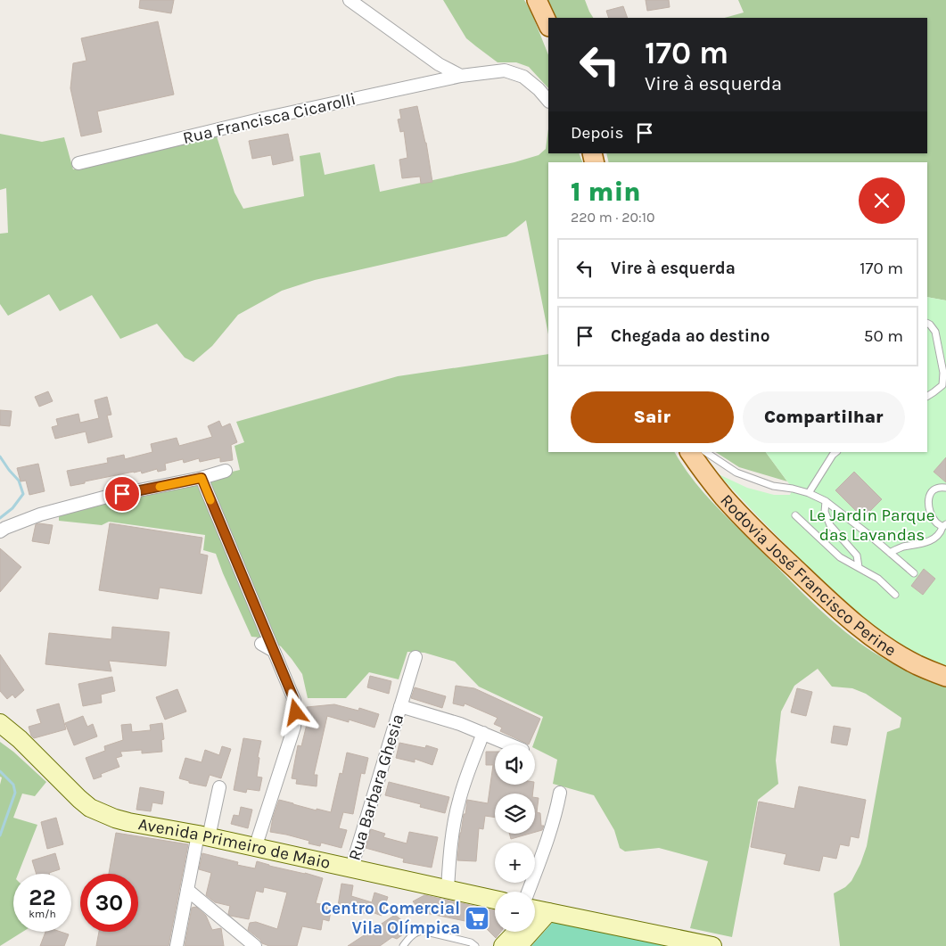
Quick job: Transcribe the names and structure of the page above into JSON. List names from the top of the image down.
{
  "streets": {
    "main road": ["Rodovia José Francisco Perine", "Avenida Primeiro de Maio"],
    "street": ["Rua Francisca Cicarolli", "Rua Barbara Ghesia"]
  },
  "crossings": [
    ["Rua Barbara Ghesia", "Avenida Primeiro de Maio"]
  ],
  "parks": ["Le Jardin Parque das Lavandas"],
  "places": {
    "supermarket": ["Centro Comercial Vila Olímpica"]
  },
  "page": {
    "turn": ["170 m", "Vire à esquerda"],
    "then": "Depois",
    "heading": ["1 min", "220 m · 20:10"],
    "list": [
      {
        "name": "Vire à esquerda",
        "value": "170 m"
      },
      {
        "name": "Chegada ao destino",
        "value": "50 m"
      }
    ],
    "buttons": ["Sair", "Compartilhar"],
    "map_buttons": ["+", "−"],
    "speed": "22 km/h",
    "limit": "30"
  }
}
